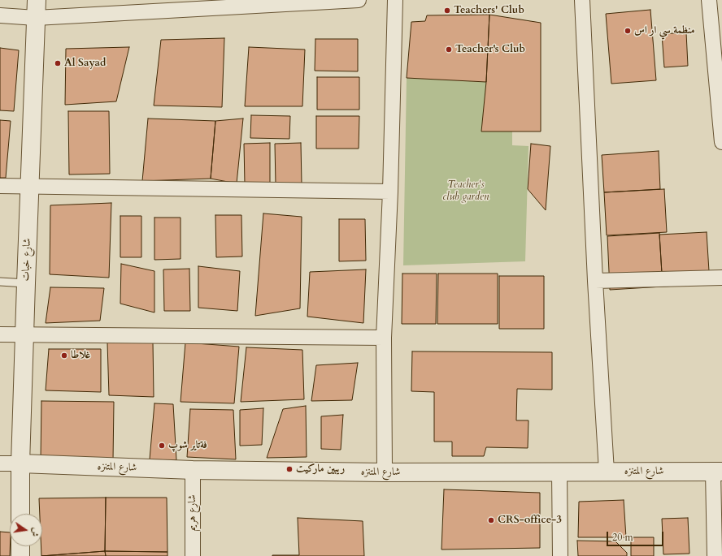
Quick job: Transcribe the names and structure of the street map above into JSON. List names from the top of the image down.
{
  "streets": {
    "street": ["شارع خبات", "شارع المتنزه", "شارع هريم"]
  },
  "crossings": [
    ["شارع خبات", "شارع المتنزه"],
    ["شارع المتنزه", "شارع هريم"]
  ],
  "parks": ["Teacher's club garden"],
  "places": [
    "Teachers' Club",
    "منظمة سي ار اس",
    "Teacher's Club",
    "Al Sayad",
    "غلاطا",
    "فةتاير شوپ",
    "ريبين ماركيت",
    "CRS-office-3"
  ],
  "scale_bar": "20 m",
  "north": "right"
}
